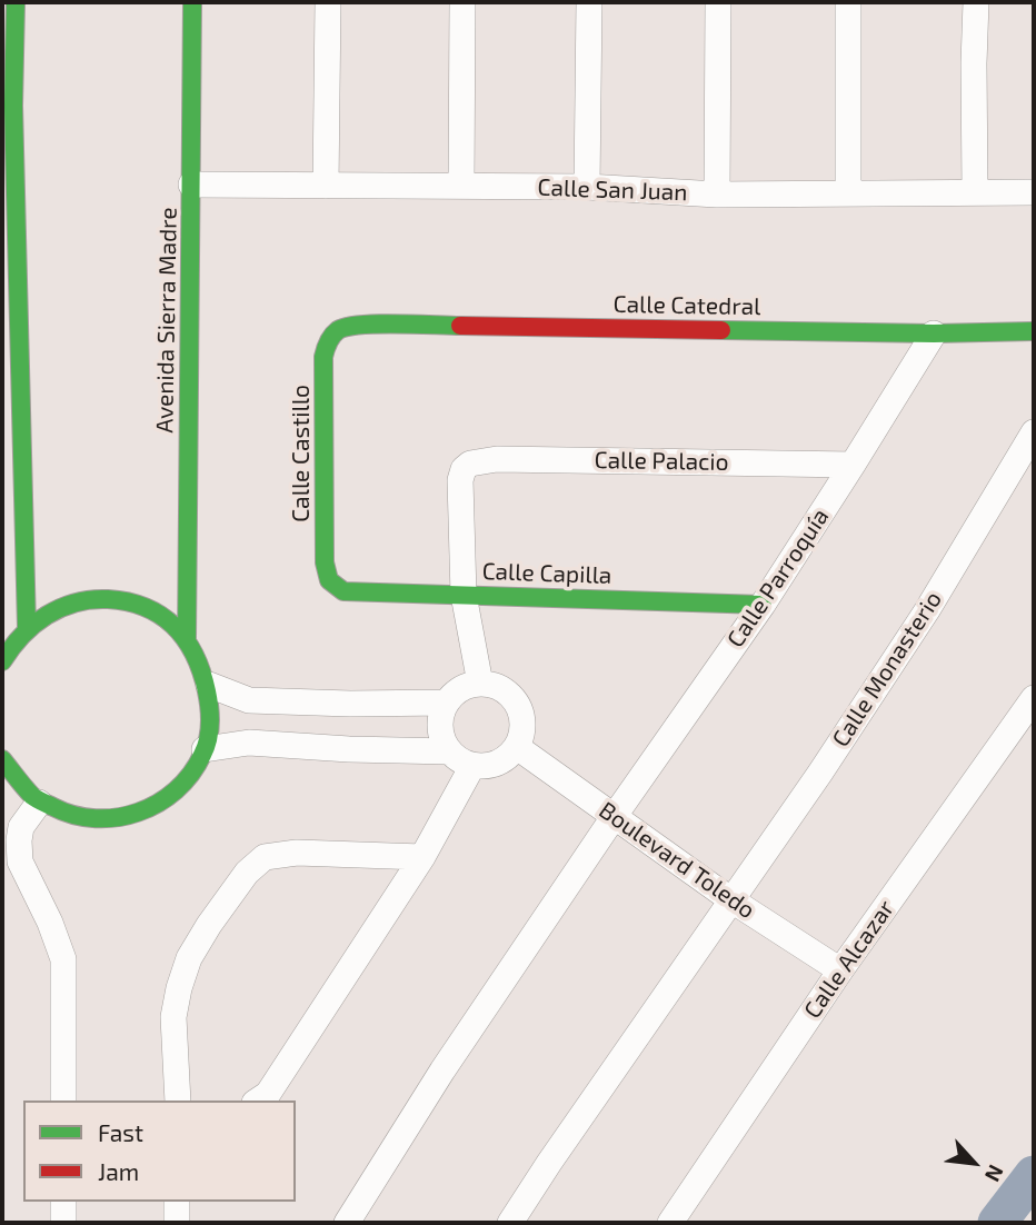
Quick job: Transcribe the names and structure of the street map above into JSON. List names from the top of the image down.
{
  "streets": {
    "street": [
      "Calle San Juan",
      "Calle Catedral",
      "Avenida Sierra Madre",
      "Calle Castillo",
      "Calle Palacio",
      "Calle Capilla",
      "Calle Parroquía",
      "Calle Monasterio",
      "Boulevard Toledo",
      "Calle Alcazar"
    ]
  },
  "crossings": [
    ["Calle San Juan", "Avenida Sierra Madre"],
    ["Calle Catedral", "Calle Castillo"],
    ["Calle Catedral", "Calle Parroquía"],
    ["Calle Castillo", "Calle Capilla"],
    ["Calle Palacio", "Calle Capilla"],
    ["Calle Palacio", "Calle Parroquía"],
    ["Calle Capilla", "Calle Parroquía"],
    ["Calle Parroquía", "Boulevard Toledo"],
    ["Calle Monasterio", "Boulevard Toledo"],
    ["Boulevard Toledo", "Calle Alcazar"]
  ],
  "legend": ["Fast", "Jam"],
  "north": "bottom right"
}
